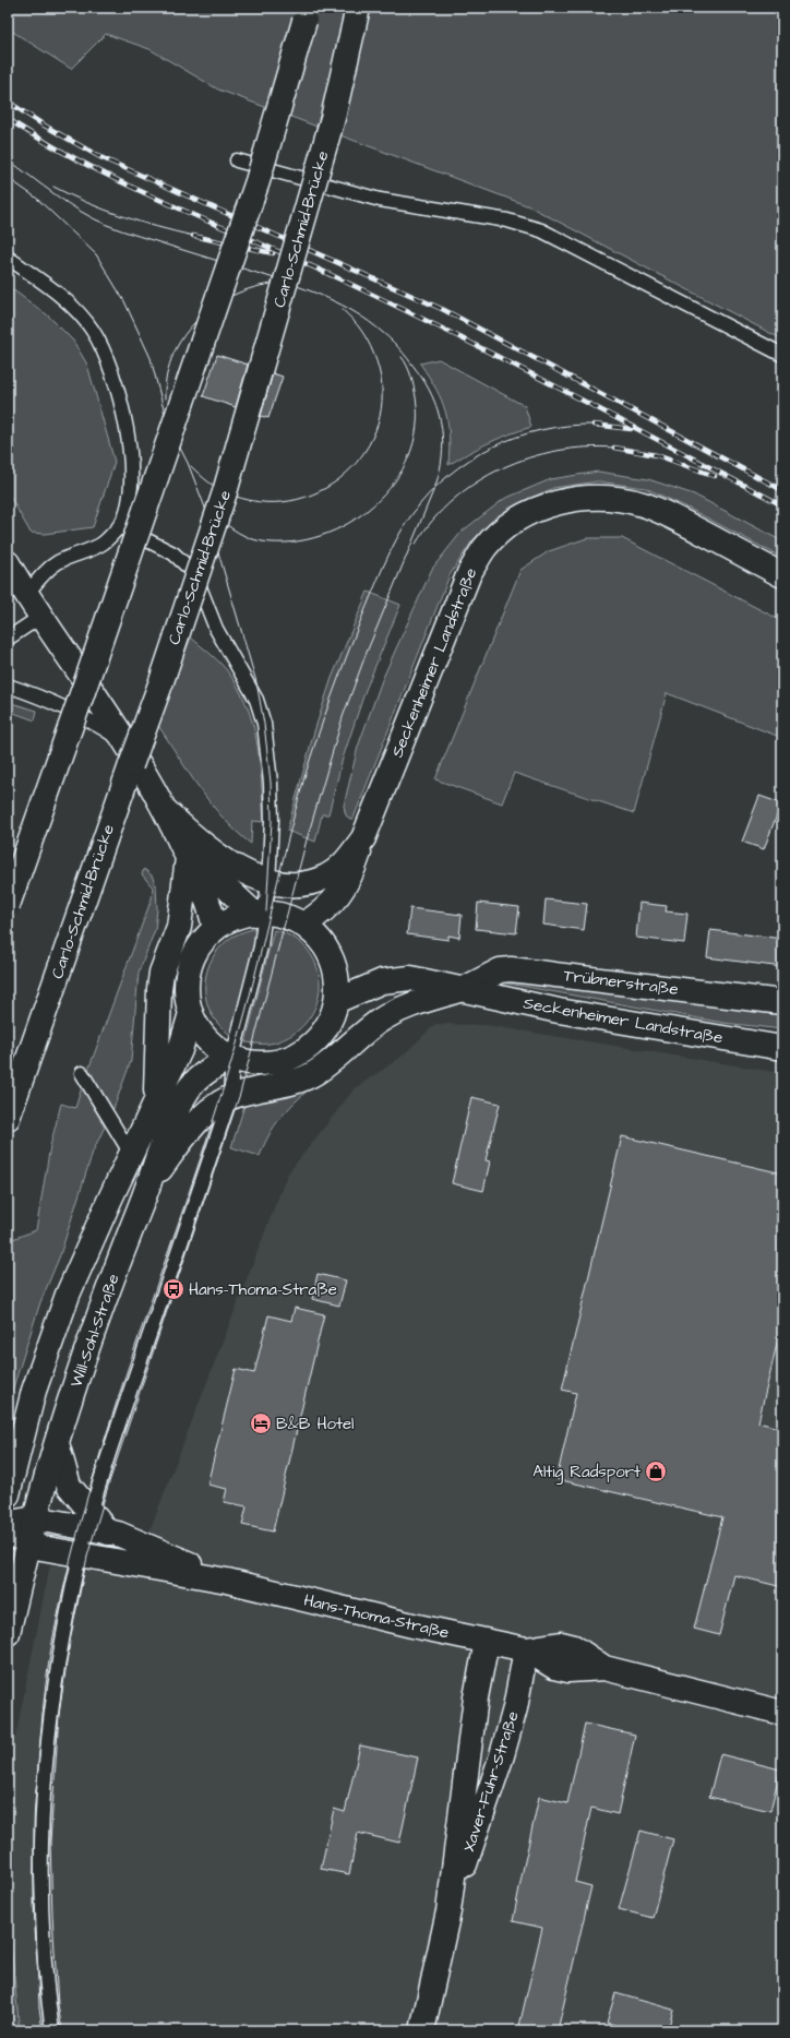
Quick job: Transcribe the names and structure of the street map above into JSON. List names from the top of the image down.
{
  "streets": {
    "main road": [
      "Carlo-Schmid-Brücke",
      "Seckenheimer Landstraße",
      "Trübnerstraße",
      "Will-Sohl-Straße",
      "Hans-Thoma-Straße",
      "Xaver-Fuhr-Straße"
    ]
  },
  "crossings": [
    ["Seckenheimer Landstraße", "Trübnerstraße"],
    ["Seckenheimer Landstraße", "Will-Sohl-Straße"],
    ["Will-Sohl-Straße", "Hans-Thoma-Straße"],
    ["Hans-Thoma-Straße", "Xaver-Fuhr-Straße"]
  ],
  "places": {
    "bus stop": ["Hans-Thoma-Straße"],
    "hotel": ["B&B Hotel"],
    "shop": ["Altig Radsport"]
  }
}
